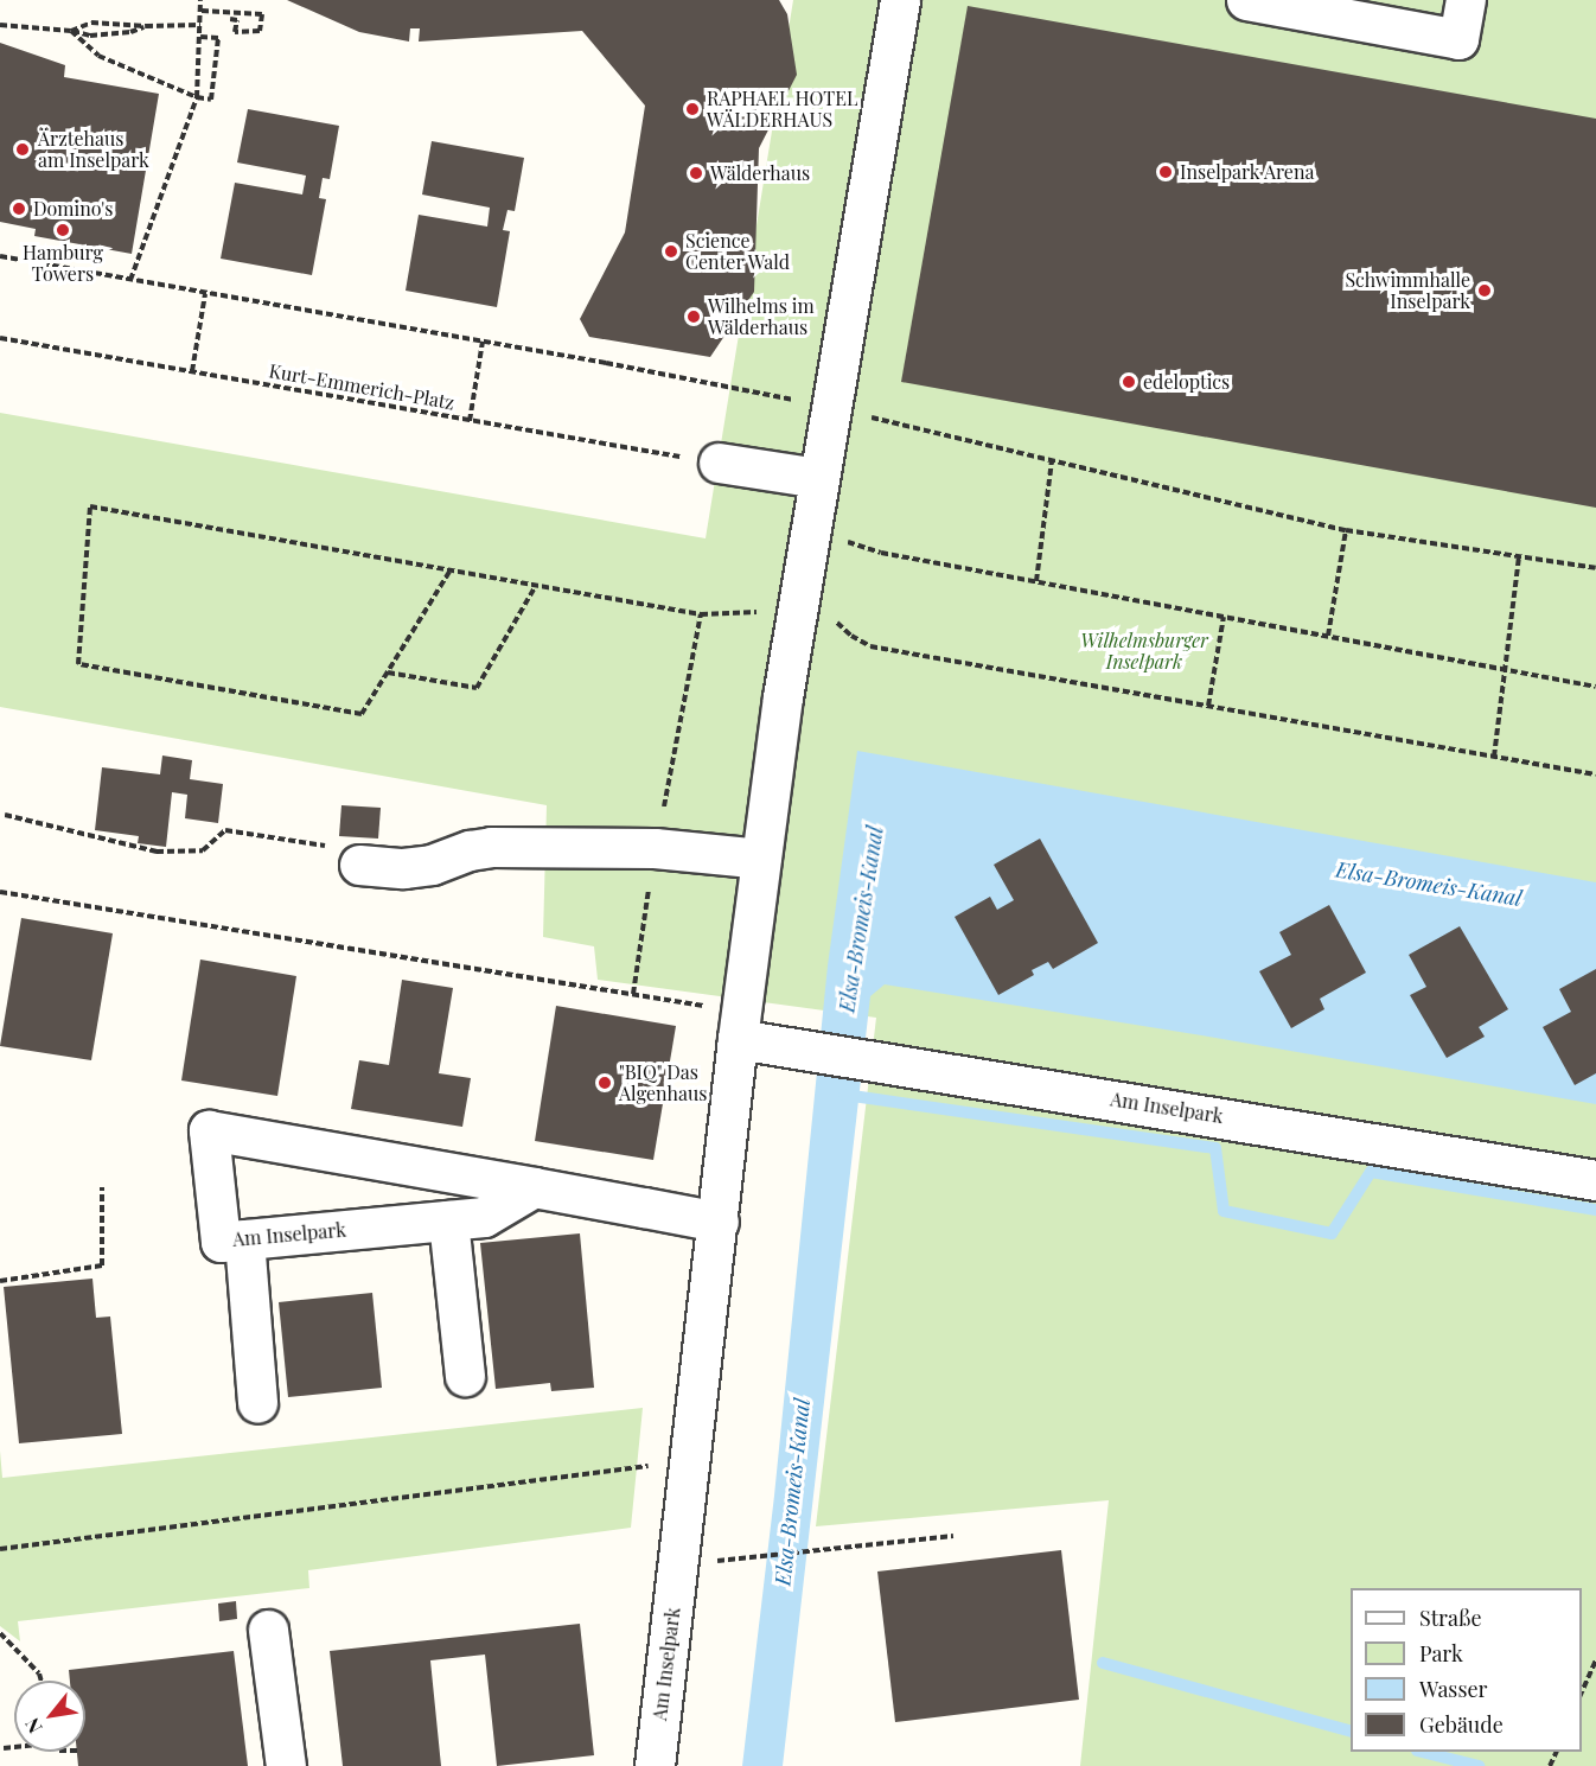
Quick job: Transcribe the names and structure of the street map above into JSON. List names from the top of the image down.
{
  "streets": {
    "street": ["Am Inselpark"],
    "path": ["Kurt-Emmerich-Platz"]
  },
  "water": ["Elsa-Bromeis-Kanal"],
  "parks": ["Wilhelmsburger Inselpark"],
  "places": [
    "RAPHAEL HOTEL WÄLDERHAUS",
    "Ärztehaus am Inselpark",
    "Inselpark Arena",
    "Wälderhaus",
    "Domino's",
    "Hamburg Towers",
    "Science Center Wald",
    "Schwimmhalle Inselpark",
    "Wilhelms im Wälderhaus",
    "edeloptics",
    "\"BIQ\" Das Algenhaus"
  ],
  "legend": [
    "Straße",
    "Park",
    "Wasser",
    "Gebäude"
  ],
  "north": "bottom left"
}
